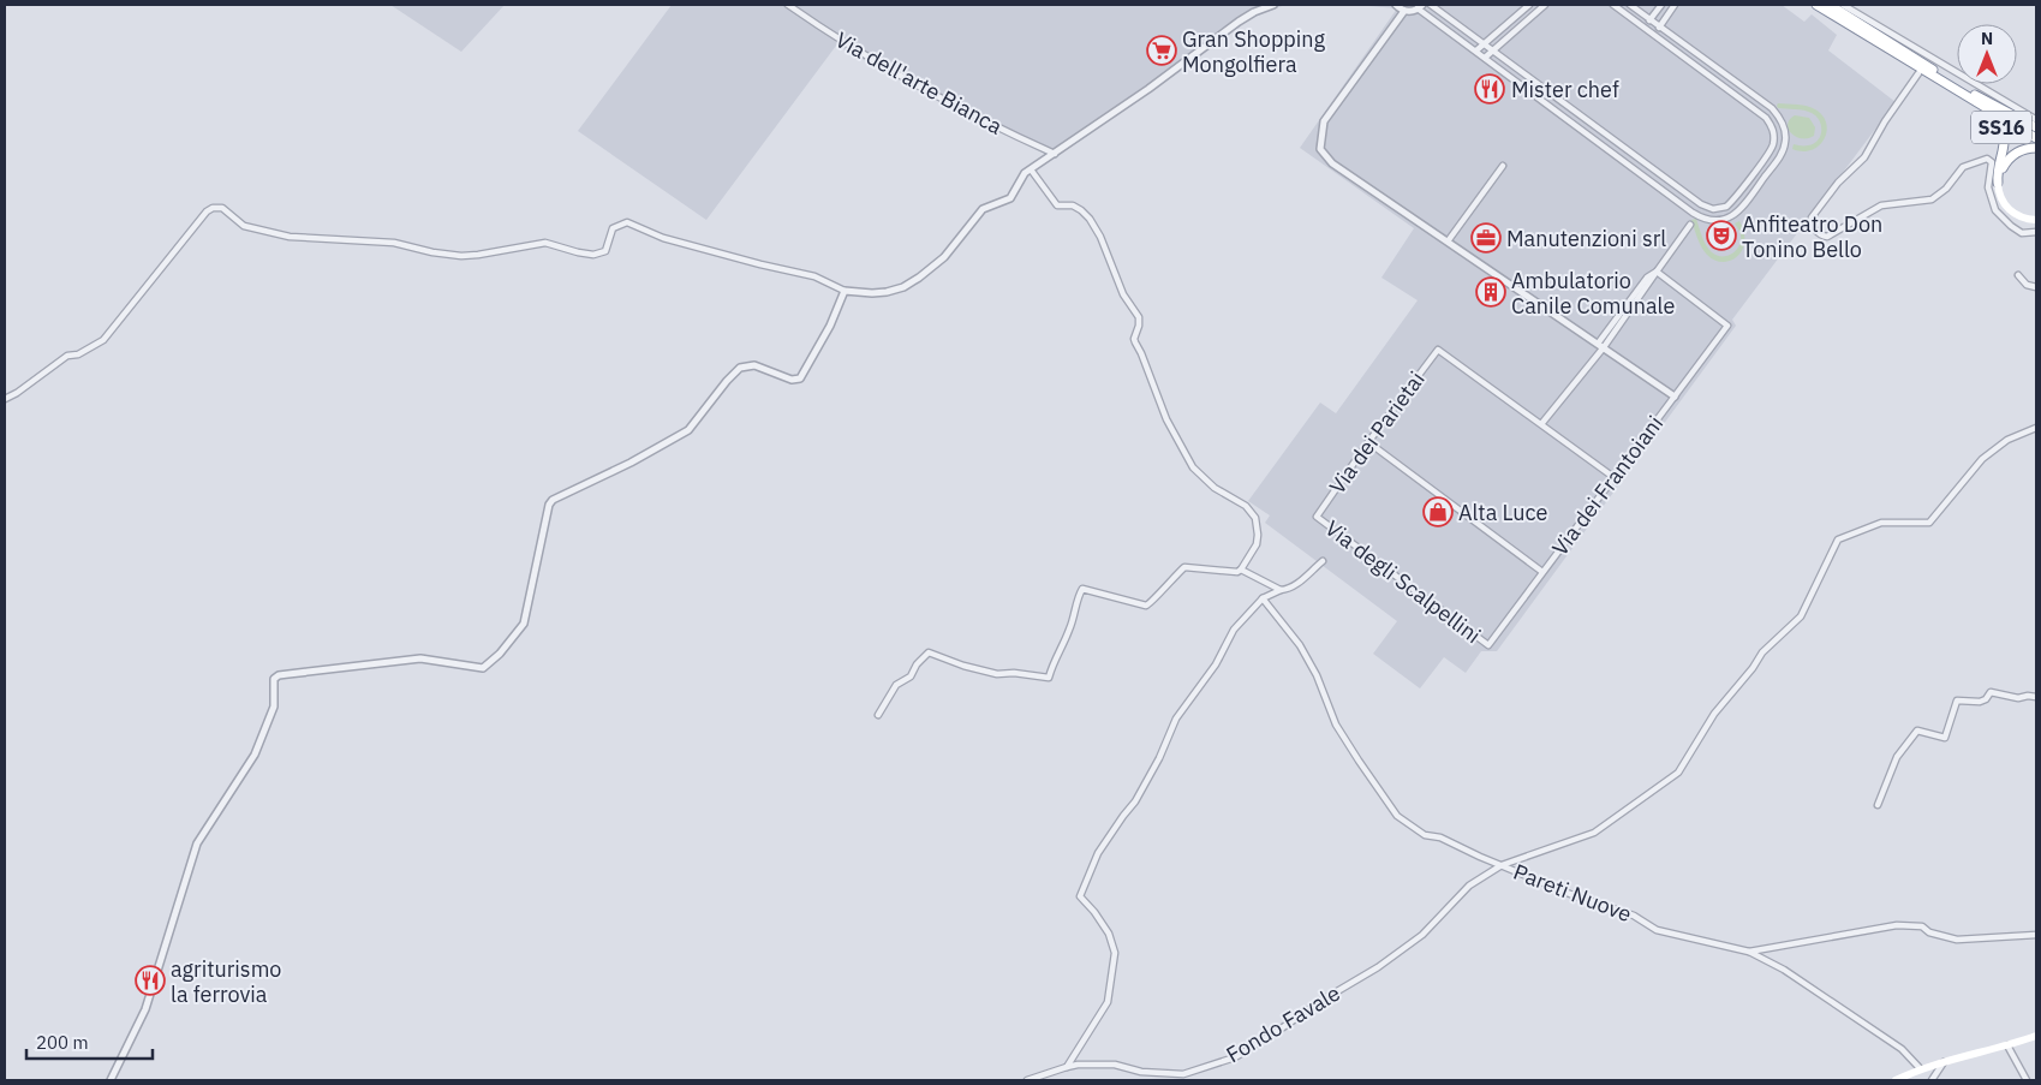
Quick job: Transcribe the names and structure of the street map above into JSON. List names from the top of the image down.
{
  "streets": {
    "highway": ["SS16"],
    "street": [
      "Via dell'arte Bianca",
      "Via dei Parietai",
      "Via dei Frantoiani",
      "Via degli Scalpellini",
      "Pareti Nuove",
      "Fondo Favale"
    ]
  },
  "crossings": [
    ["Via dei Parietai", "Via degli Scalpellini"],
    ["Via dei Frantoiani", "Via degli Scalpellini"],
    ["Pareti Nuove", "Fondo Favale"]
  ],
  "places": {
    "supermarket": ["Gran Shopping Mongolfiera"],
    "restaurant": ["Mister chef", "agriturismo la ferrovia"],
    "theatre": ["Anfiteatro Don Tonino Bello"],
    "office": ["Manutenzioni srl"],
    "building": ["Ambulatorio Canile Comunale"],
    "shop": ["Alta Luce"]
  },
  "scale_bar": "200 m",
  "north": "top"
}
